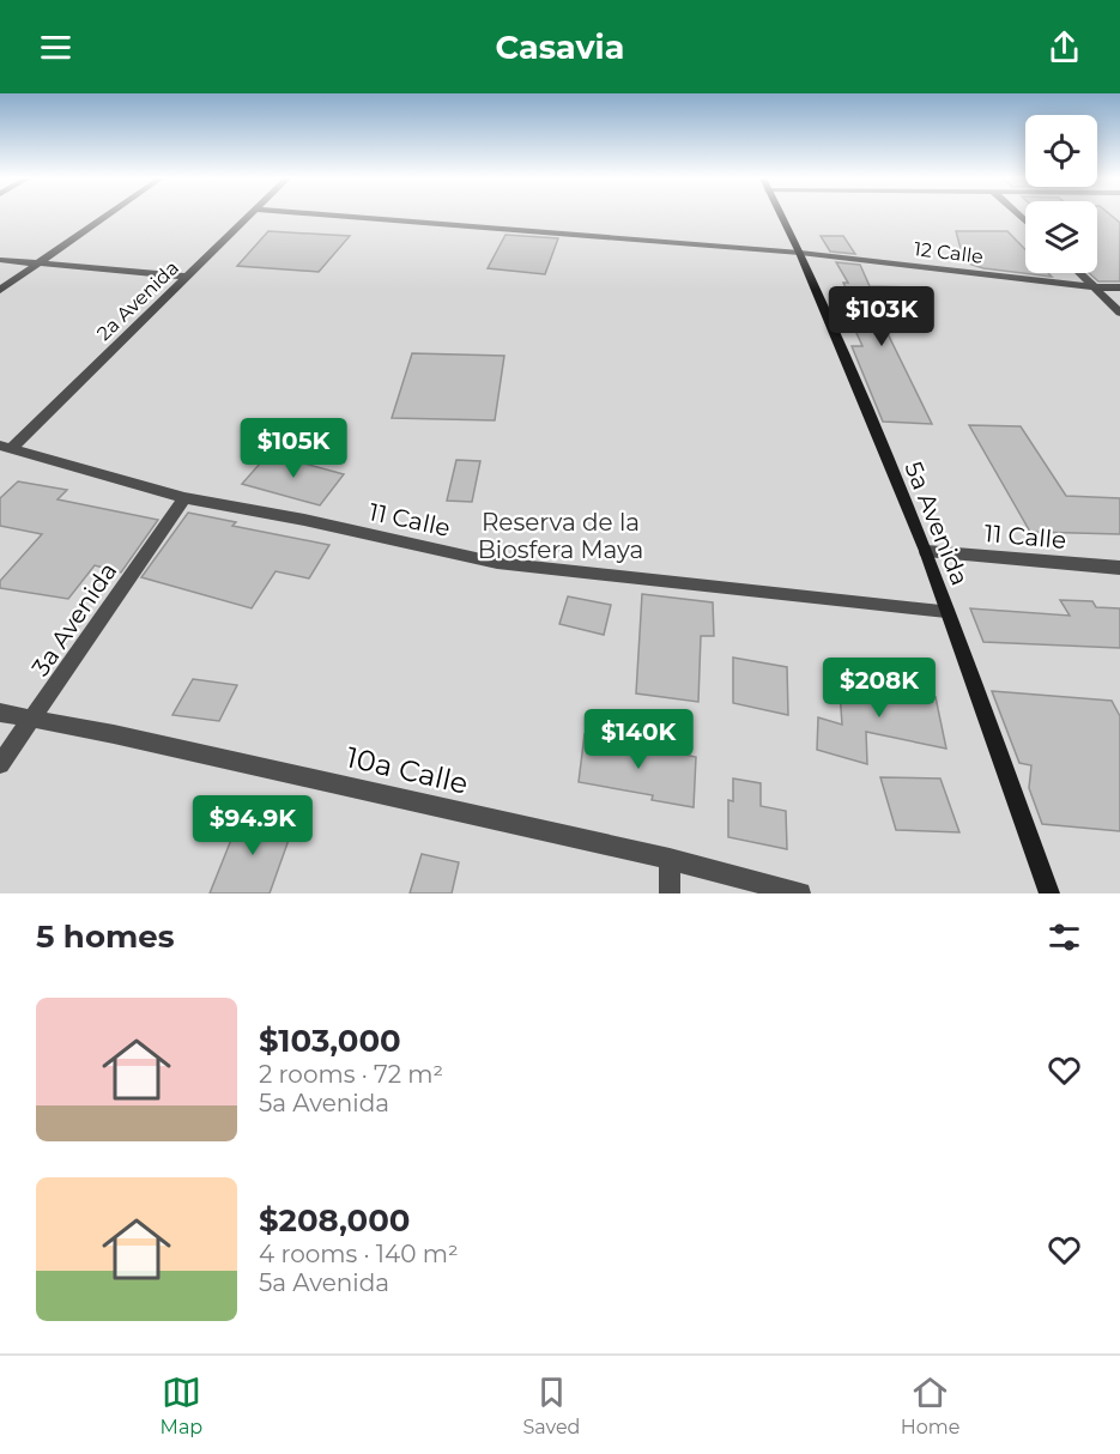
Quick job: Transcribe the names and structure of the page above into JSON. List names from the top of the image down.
{
  "streets": {
    "street": [
      "12 Calle",
      "2a Avenida",
      "11 Calle",
      "5a Avenida",
      "3a Avenida",
      "10a Calle"
    ]
  },
  "crossings": [
    ["12 Calle", "5a Avenida"],
    ["2a Avenida", "11 Calle"],
    ["11 Calle", "5a Avenida"],
    ["11 Calle", "3a Avenida"],
    ["3a Avenida", "10a Calle"]
  ],
  "parks": ["Reserva de la Biosfera Maya"],
  "page": {
    "header": "Casavia",
    "price": [
      "$103K",
      "$105K",
      "$208K",
      "$140K",
      "$94.9K"
    ],
    "heading": "5 homes",
    "list": [
      {
        "name": "$103,000",
        "note": "2 rooms · 72 m² · 5a Avenida"
      },
      {
        "name": "$208,000",
        "note": "4 rooms · 140 m² · 5a Avenida"
      }
    ],
    "tabs": ["Map", "Saved", "Home"]
  }
}
